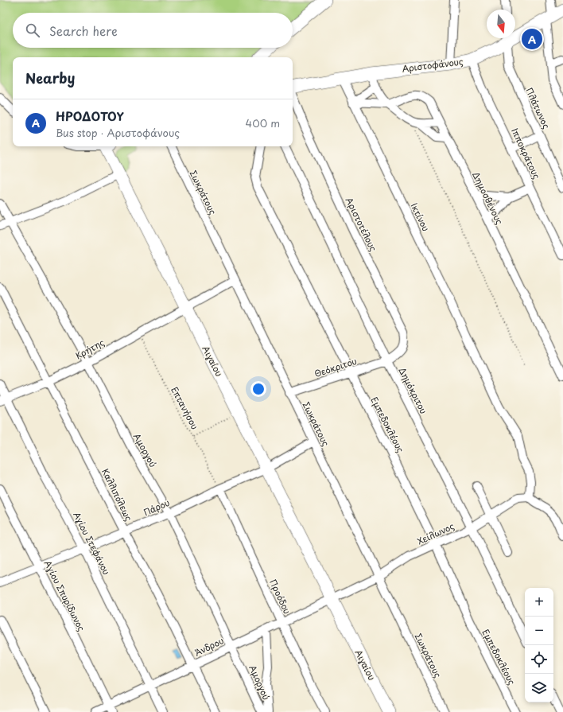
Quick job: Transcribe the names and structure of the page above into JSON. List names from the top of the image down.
{
  "streets": {
    "main road": ["Αριστοφάνους", "Αιγαίου"],
    "street": [
      "Πλάτωνος",
      "Ιπποκράτους",
      "Σωκράτους",
      "Δημοσθένους",
      "Ικτίνου",
      "Αριστοτέλους",
      "Κρήτης",
      "Θεόκριτου",
      "Δημόκριτου",
      "Εμπεδοκλέους",
      "Αμοργού",
      "Καλλιπόλεως",
      "Πάρου",
      "Χείλωνος",
      "Αγίου Στεφάνου",
      "Αγίου Σπυρίδωνος",
      "Προόδου",
      "Άνδρου"
    ],
    "path": ["Επτανήσου"]
  },
  "crossings": [
    ["Αριστοφάνους", "Πλάτωνος"],
    ["Αριστοφάνους", "Ιπποκράτους"],
    ["Αριστοφάνους", "Ικτίνου"],
    ["Σωκράτους", "Κρήτης"],
    ["Σωκράτους", "Θεόκριτου"],
    ["Σωκράτους", "Πάρου"],
    ["Σωκράτους", "Χείλωνος"],
    ["Ικτίνου", "Χείλωνος"],
    ["Αριστοτέλους", "Θεόκριτου"],
    ["Αριστοτέλους", "Δημόκριτου"],
    ["Κρήτης", "Αιγαίου"],
    ["Κρήτης", "Επτανήσου"],
    ["Κρήτης", "Αμοργού"],
    ["Κρήτης", "Καλλιπόλεως"],
    ["Κρήτης", "Αγίου Στεφάνου"],
    ["Αιγαίου", "Πάρου"],
    ["Αιγαίου", "Χείλωνος"],
    ["Αιγαίου", "Άνδρου"],
    ["Θεόκριτου", "Δημόκριτου"],
    ["Θεόκριτου", "Εμπεδοκλέους"],
    ["Δημόκριτου", "Χείλωνος"],
    ["Επτανήσου", "Πάρου"],
    ["Επτανήσου", "Προόδου"],
    ["Εμπεδοκλέους", "Χείλωνος"],
    ["Αμοργού", "Πάρου"],
    ["Αμοργού", "Άνδρου"],
    ["Καλλιπόλεως", "Πάρου"],
    ["Καλλιπόλεως", "Άνδρου"],
    ["Πάρου", "Αγίου Στεφάνου"],
    ["Πάρου", "Αγίου Σπυρίδωνος"],
    ["Πάρου", "Προόδου"],
    ["Χείλωνος", "Άνδρου"],
    ["Αγίου Στεφάνου", "Άνδρου"],
    ["Αγίου Σπυρίδωνος", "Άνδρου"],
    ["Προόδου", "Άνδρου"]
  ],
  "north": "bottom",
  "page": {
    "search": "Search here",
    "pins": "A",
    "heading": "Nearby",
    "list": [
      {
        "mark": "A",
        "name": "ΗΡΟΔΟΤΟΥ",
        "note": "Bus stop · Αριστοφάνους",
        "value": "400 m"
      }
    ],
    "map_buttons": ["+", "−"]
  }
}
